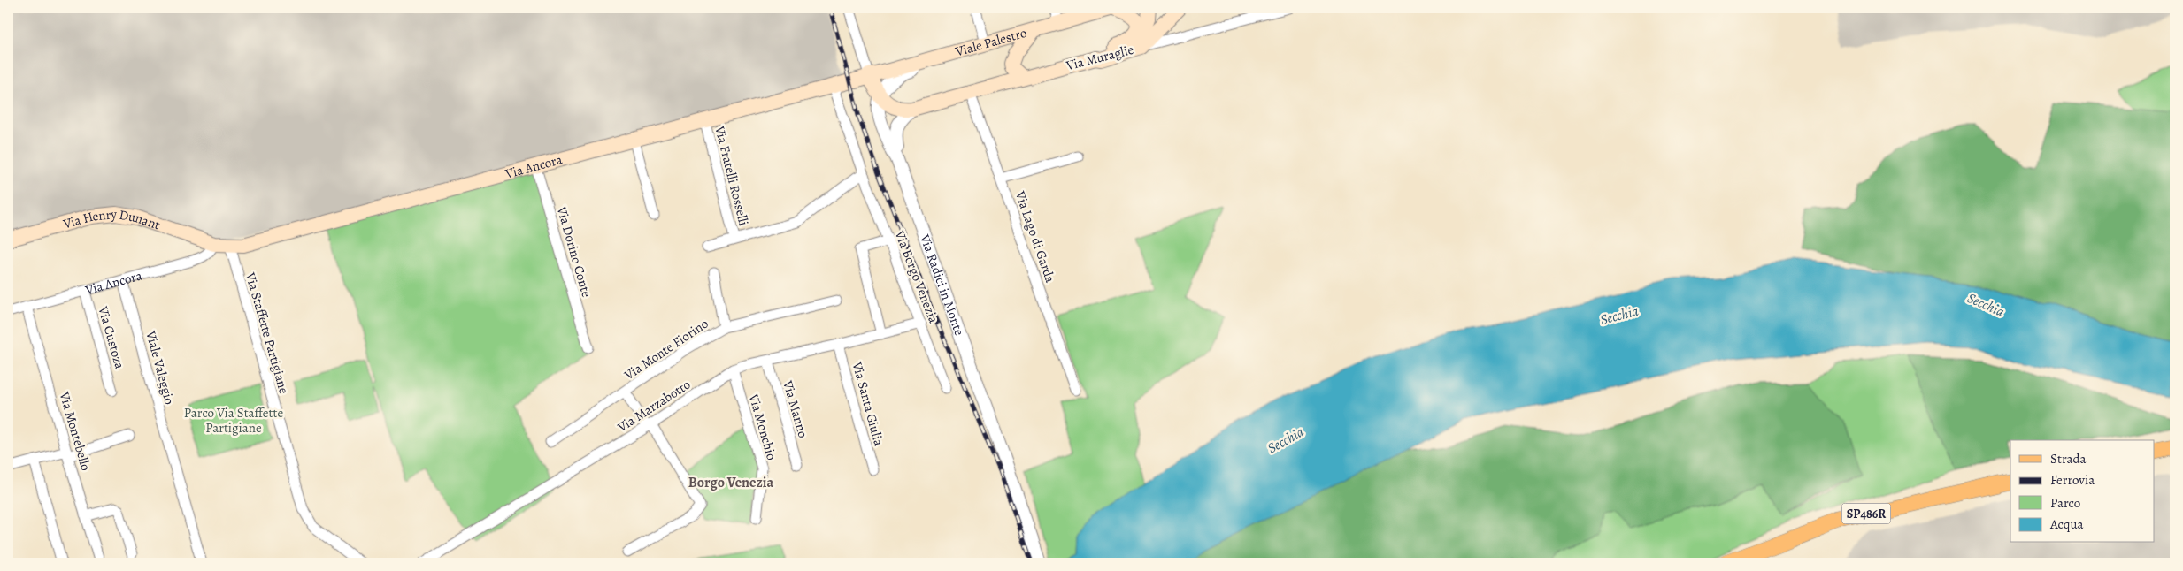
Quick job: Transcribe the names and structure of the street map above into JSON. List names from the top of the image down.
{
  "streets": {
    "main road": [
      "Viale Palestro",
      "Via Muraglie",
      "Via Ancora",
      "Via Henry Dunant",
      "Via Radici in Monte",
      "SP486R"
    ],
    "street": [
      "Via Fratelli Rosselli",
      "Via Lago di Garda",
      "Via Dorino Conte",
      "Via Borgo Venezia",
      "Via Staffette Partigiane",
      "Via Custoza",
      "Via Monte Fiorino",
      "Viale Valeggio",
      "Via Santa Giulia",
      "Via Marzabotto",
      "Via Manno",
      "Via Monchio",
      "Via Montebello"
    ]
  },
  "crossings": [
    ["Viale Palestro", "Via Ancora"],
    ["Viale Palestro", "Via Borgo Venezia"],
    ["Viale Palestro", "Via Radici in Monte"],
    ["Via Muraglie", "Via Lago di Garda"],
    ["Via Muraglie", "Via Radici in Monte"],
    ["Via Ancora", "Via Fratelli Rosselli"],
    ["Via Ancora", "Via Henry Dunant"],
    ["Via Ancora", "Via Dorino Conte"],
    ["Via Ancora", "Via Borgo Venezia"],
    ["Via Ancora", "Via Staffette Partigiane"],
    ["Via Ancora", "Via Custoza"],
    ["Via Ancora", "Viale Valeggio"],
    ["Via Ancora", "Via Montebello"],
    ["Via Borgo Venezia", "Via Marzabotto"],
    ["Via Santa Giulia", "Via Marzabotto"],
    ["Via Marzabotto", "Via Manno"],
    ["Via Marzabotto", "Via Monchio"]
  ],
  "districts": ["Borgo Venezia"],
  "water": ["Secchia"],
  "parks": ["Parco Via Staffette Partigiane"],
  "legend": [
    "Strada",
    "Ferrovia",
    "Parco",
    "Acqua"
  ]
}
